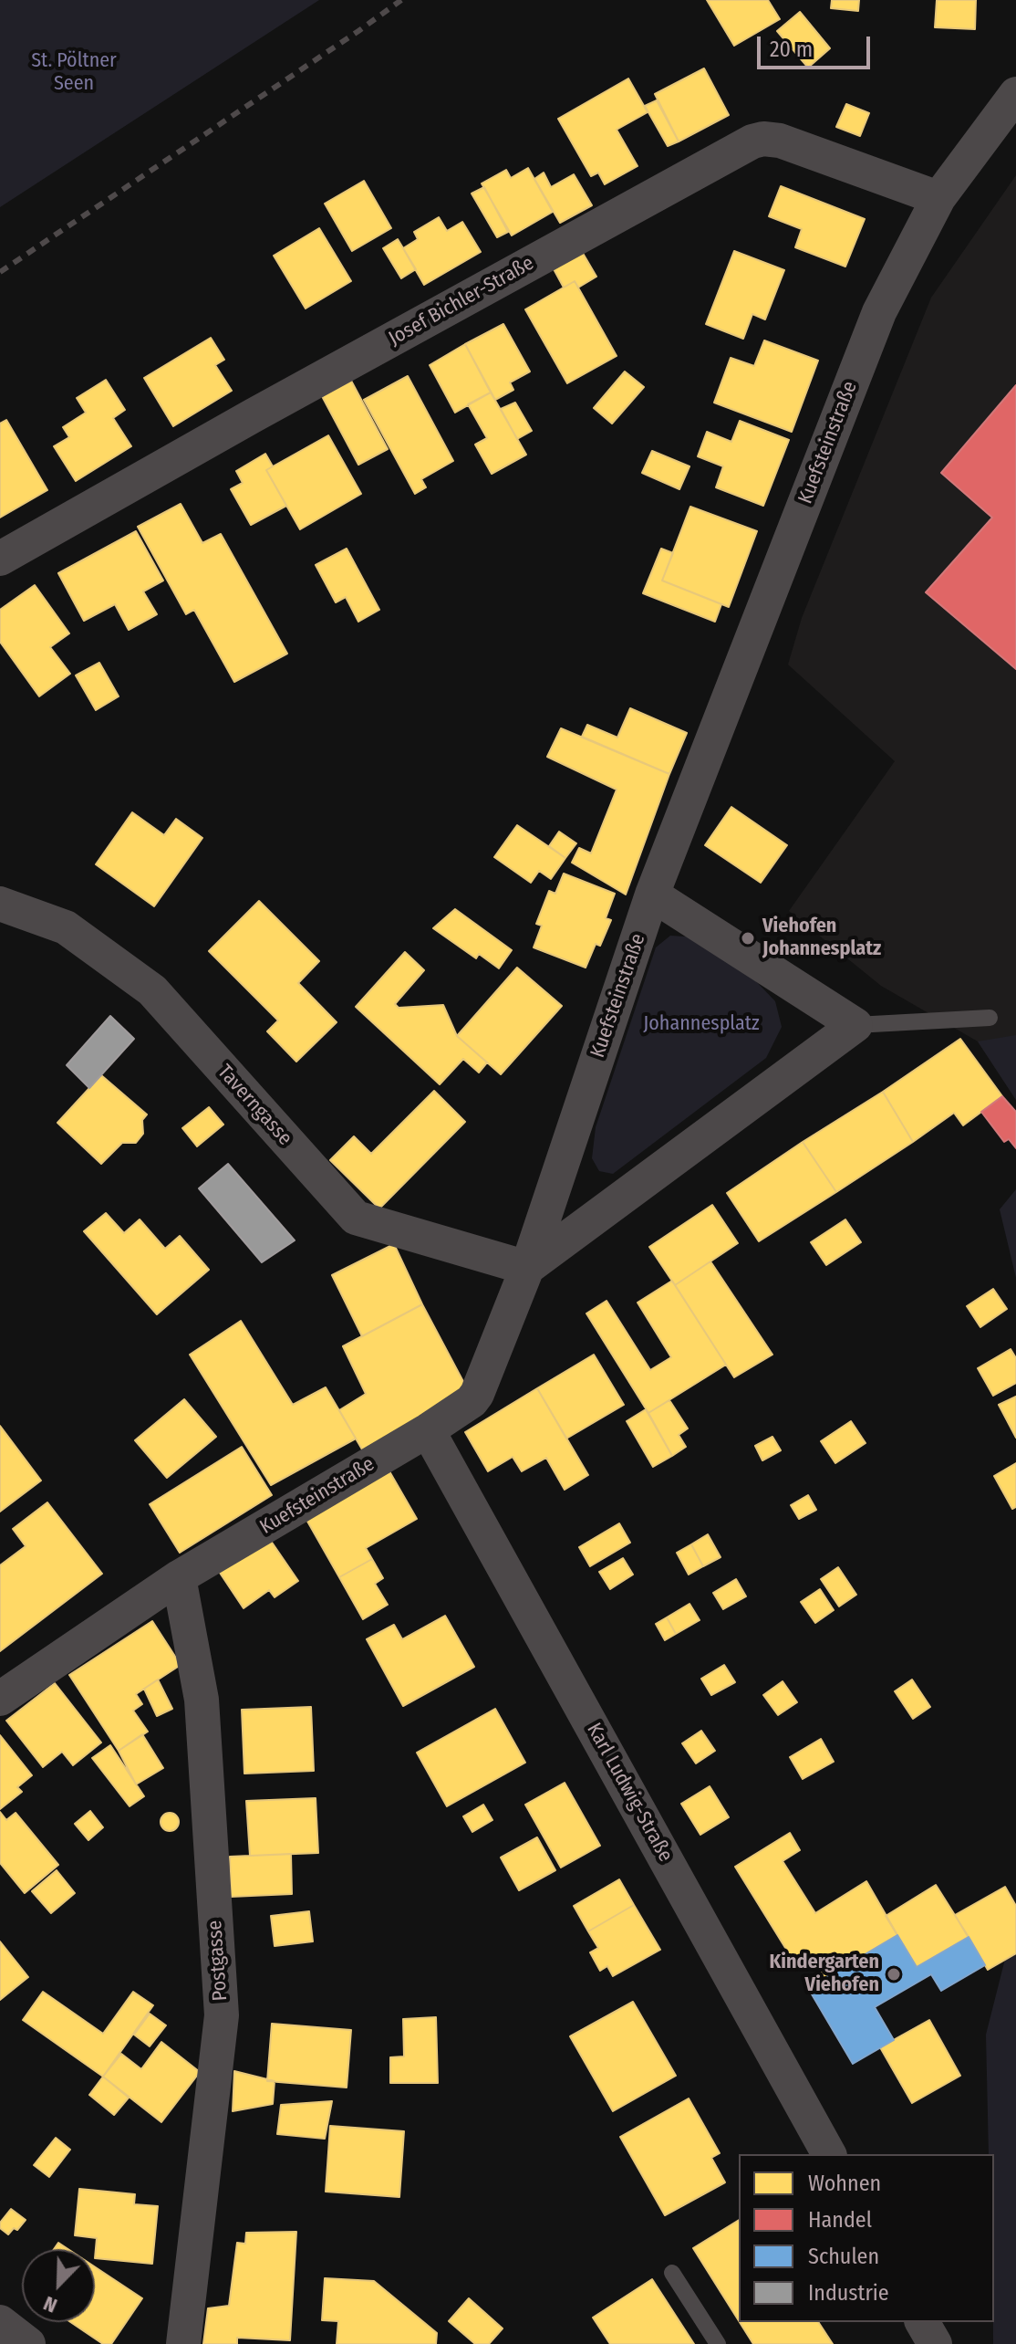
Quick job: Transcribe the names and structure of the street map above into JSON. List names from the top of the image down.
{
  "streets": {
    "street": [
      "Josef Bichler-Straße",
      "Kuefsteinstraße",
      "Taverngasse",
      "Karl Ludwig-Straße",
      "Postgasse"
    ]
  },
  "crossings": [
    ["Josef Bichler-Straße", "Kuefsteinstraße"],
    ["Kuefsteinstraße", "Taverngasse"],
    ["Kuefsteinstraße", "Karl Ludwig-Straße"],
    ["Kuefsteinstraße", "Postgasse"]
  ],
  "parks": ["St. Pöltner Seen", "Johannesplatz"],
  "places": ["Viehofen Johannesplatz", "Kindergarten Viehofen"],
  "legend": [
    "Wohnen",
    "Handel",
    "Schulen",
    "Industrie"
  ],
  "scale_bar": "20 m",
  "north": "bottom left"
}
